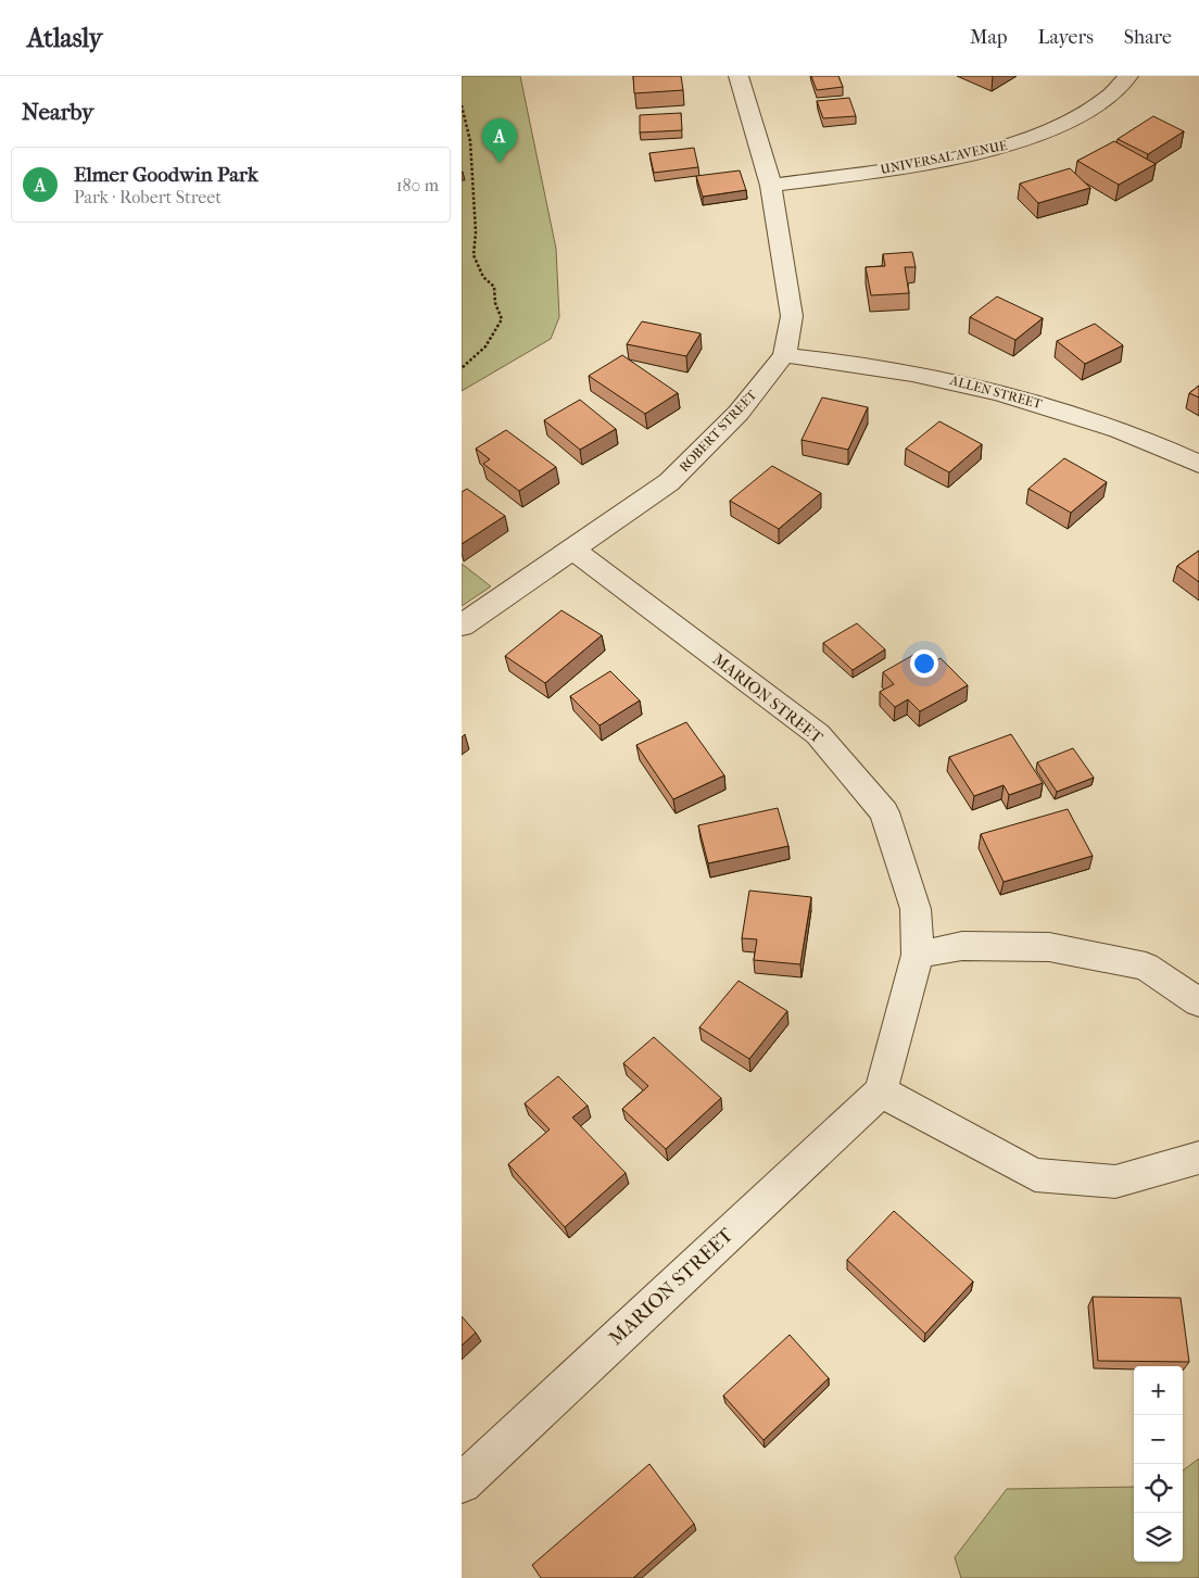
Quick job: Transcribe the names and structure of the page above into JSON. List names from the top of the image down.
{
  "streets": {
    "street": [
      "UNIVERSAL AVENUE",
      "ALLEN STREET",
      "ROBERT STREET",
      "MARION STREET"
    ]
  },
  "crossings": [
    ["UNIVERSAL AVENUE", "ROBERT STREET"],
    ["ALLEN STREET", "ROBERT STREET"],
    ["ROBERT STREET", "MARION STREET"]
  ],
  "page": {
    "header": "Atlasly",
    "nav": ["Map", "Layers", "Share"],
    "heading": "Nearby",
    "pins": "A",
    "list": [
      {
        "mark": "A",
        "name": "Elmer Goodwin Park",
        "note": "Park · Robert Street",
        "value": "180 m"
      }
    ],
    "map_buttons": ["+", "−"]
  }
}
